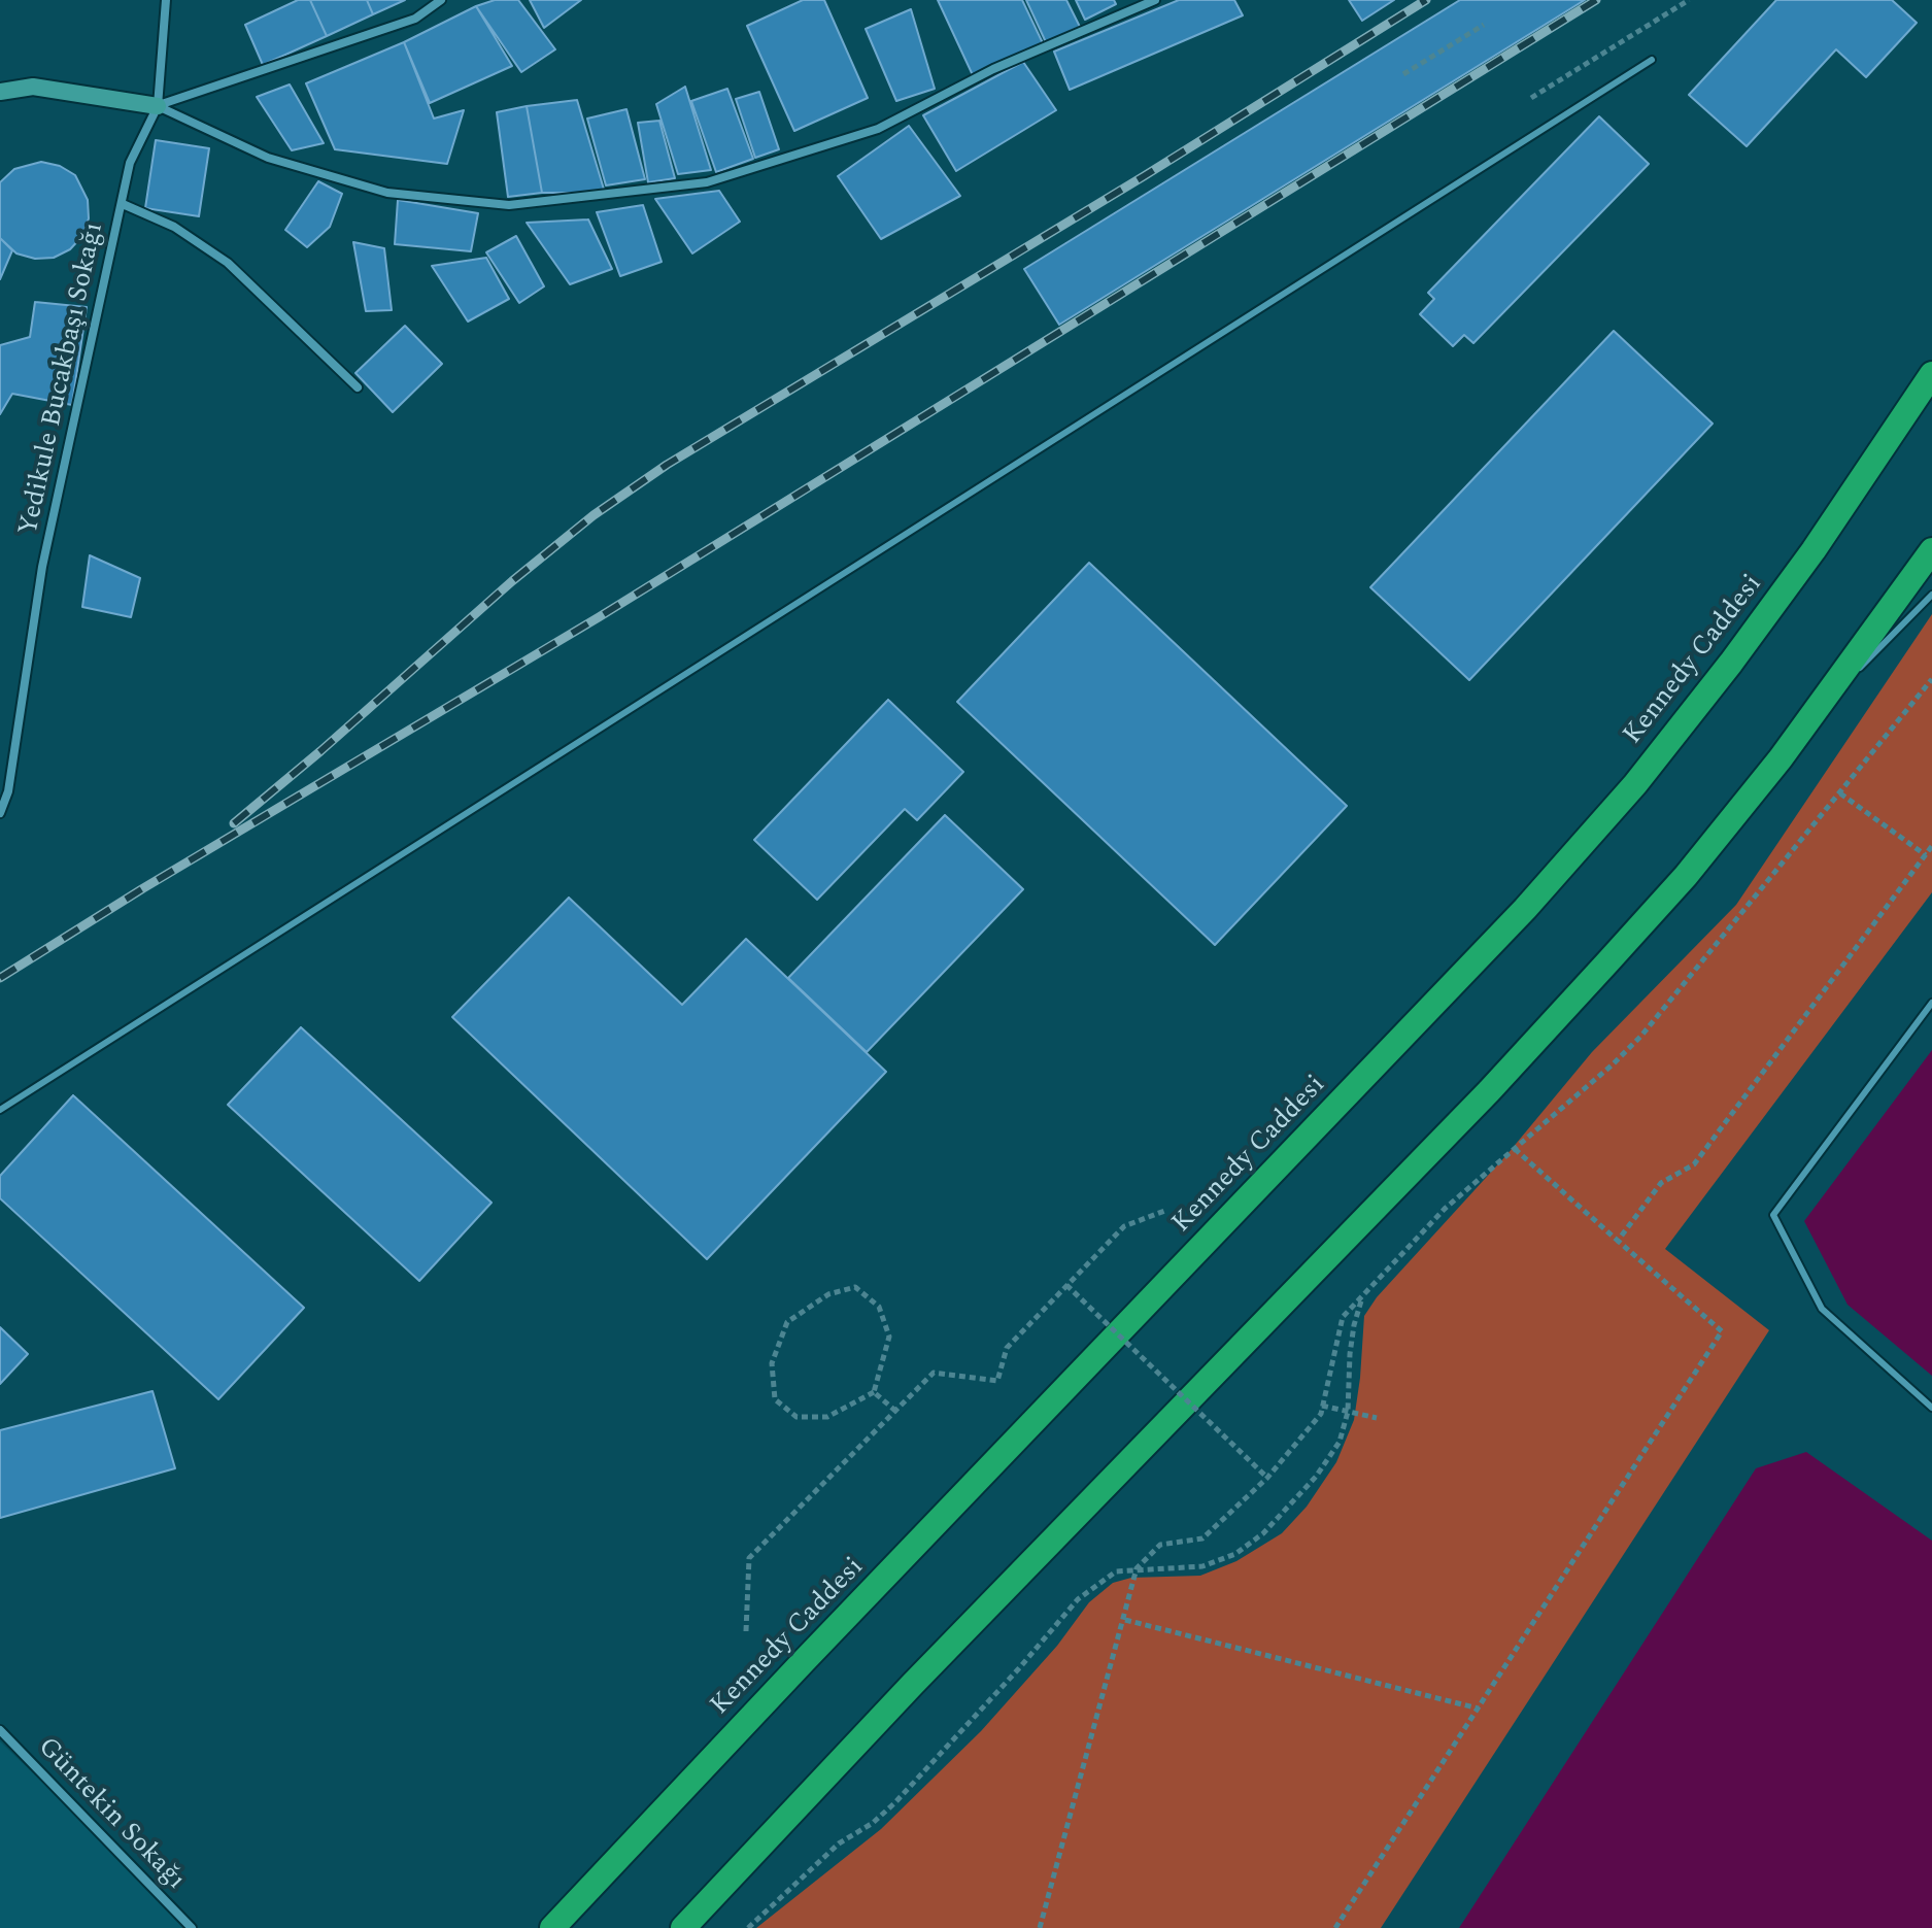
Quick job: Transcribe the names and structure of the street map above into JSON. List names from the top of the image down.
{
  "streets": {
    "highway": ["Kennedy Caddesi"],
    "street": ["Yedikule Bucakbaşı Sokağı", "Güntekin Sokağı"]
  }
}
